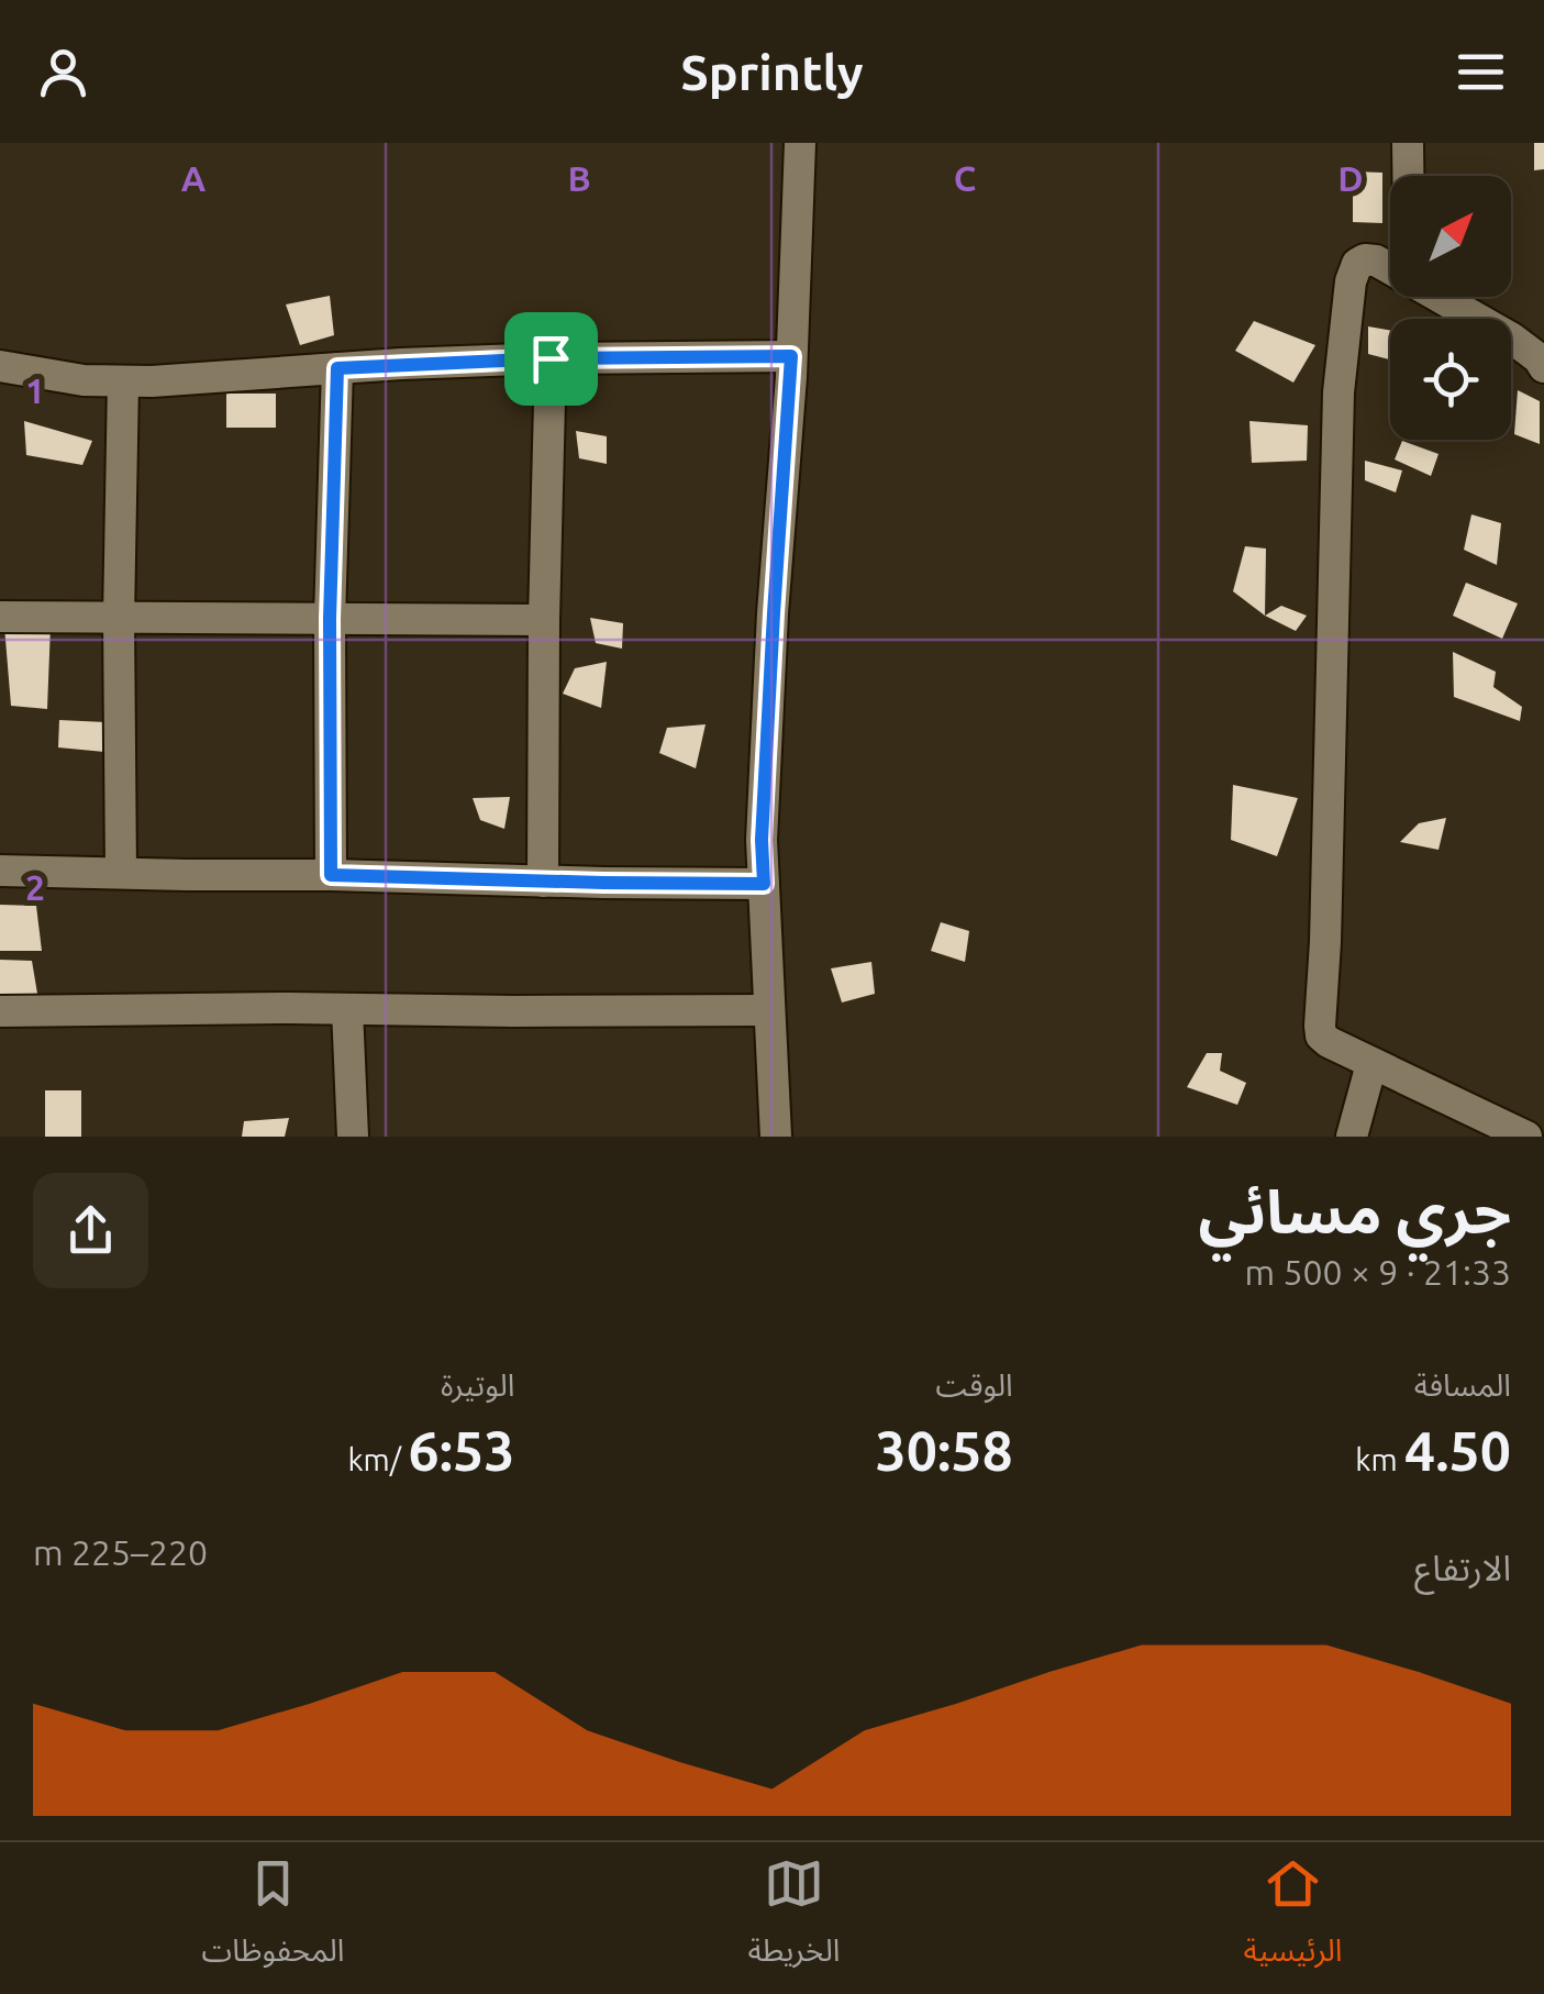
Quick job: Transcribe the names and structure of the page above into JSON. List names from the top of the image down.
{
  "north": "top right",
  "page": {
    "header": "Sprintly",
    "heading": ["جري مسائي", "21:33 · 9 × 500 m"],
    "stats": [
      ["المسافة", "4.50 km"],
      ["الوقت", "30:58"],
      ["الوتيرة", "6:53 /km"]
    ],
    "chart": ["الارتفاع", "220–225 m"],
    "tabs": ["الرئيسية", "الخريطة", "المحفوظات"]
  },
  "grid": {
    "columns": [
      "A",
      "B",
      "C",
      "D"
    ],
    "rows": ["1", "2"]
  }
}
